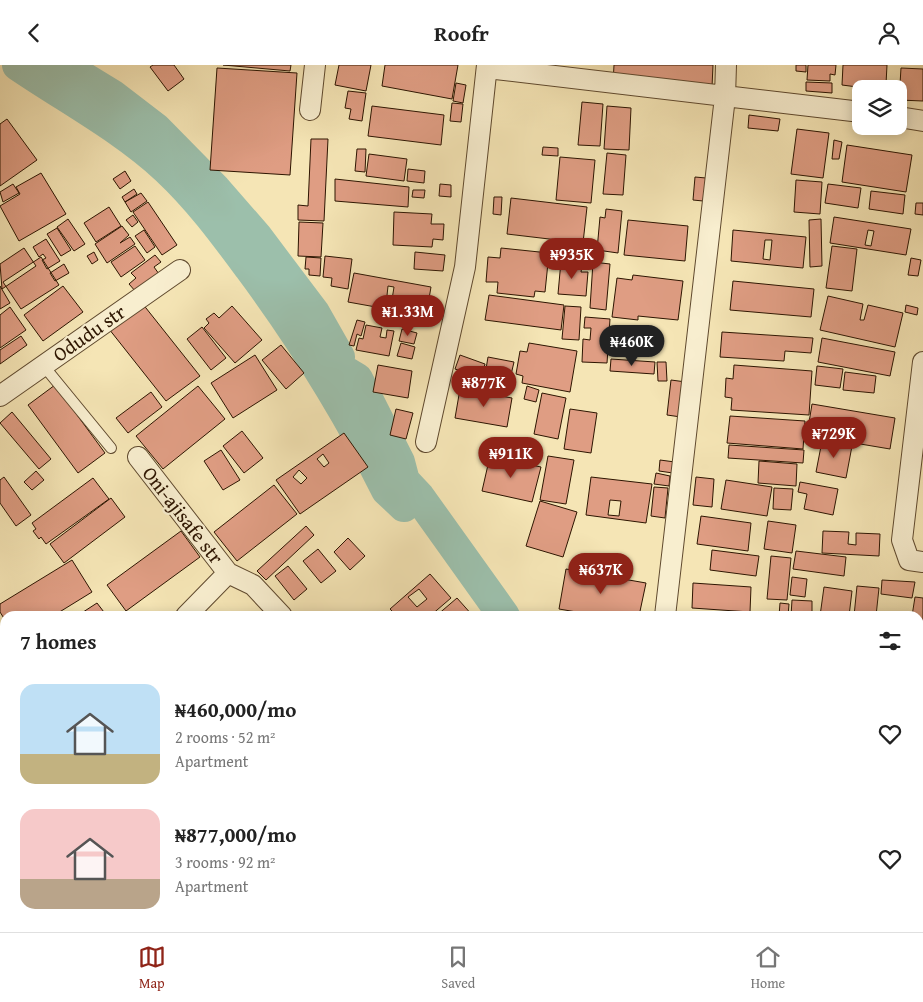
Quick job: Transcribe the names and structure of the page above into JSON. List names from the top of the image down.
{
  "streets": {
    "street": ["Odudu str", "Oni-ajisafe str"]
  },
  "page": {
    "header": "Roofr",
    "price": [
      "₦935K",
      "₦1.33M",
      "₦460K",
      "₦877K",
      "₦729K",
      "₦911K",
      "₦637K"
    ],
    "heading": "7 homes",
    "list": [
      {
        "name": "₦460,000/mo",
        "note": "2 rooms · 52 m² · Apartment"
      },
      {
        "name": "₦877,000/mo",
        "note": "3 rooms · 92 m² · Apartment"
      }
    ],
    "tabs": ["Map", "Saved", "Home"]
  }
}
